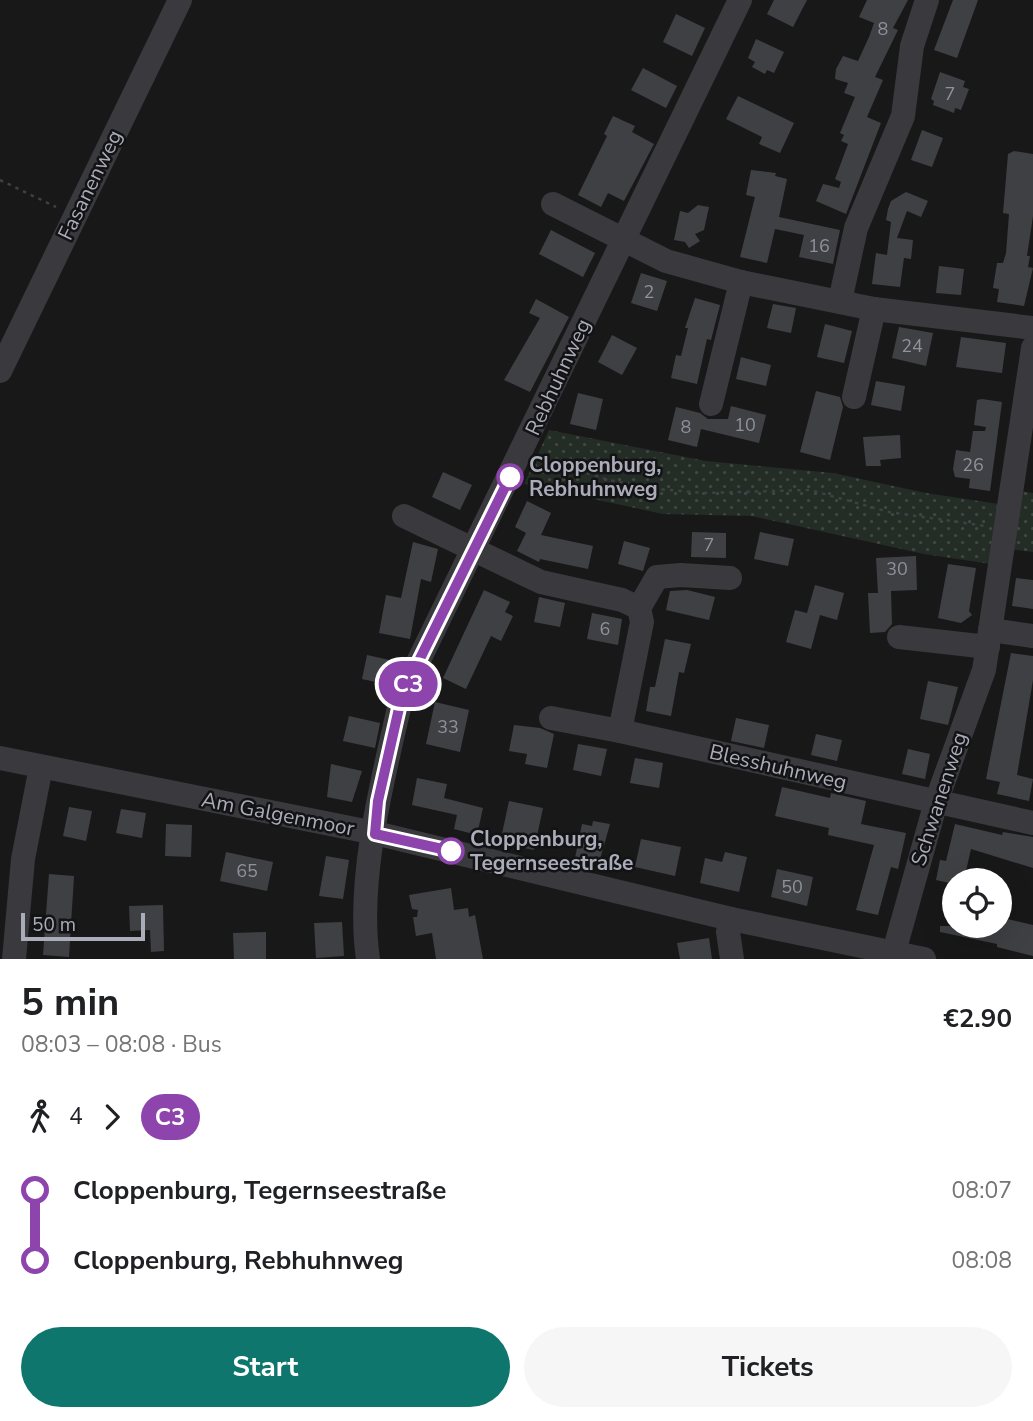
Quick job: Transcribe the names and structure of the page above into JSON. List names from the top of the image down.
{
  "streets": {
    "street": [
      "Fasanenweg",
      "Rebhuhnweg",
      "Blesshuhnweg",
      "Schwanenweg",
      "Am Galgenmoor"
    ]
  },
  "crossings": [
    ["Rebhuhnweg", "Am Galgenmoor"],
    ["Blesshuhnweg", "Schwanenweg"],
    ["Schwanenweg", "Am Galgenmoor"]
  ],
  "places": ["Cloppenburg, Rebhuhnweg", "Cloppenburg, Tegernseestraße"],
  "lines": ["bus line C3"],
  "house_numbers": [
    "8",
    "7",
    "16",
    "2",
    "24",
    "10",
    "8",
    "26",
    "7",
    "30",
    "6",
    "33",
    "65",
    "50"
  ],
  "scale_bar": "50 m",
  "page": {
    "on_map": "C3",
    "scale": "50 m",
    "heading": ["5 min", "08:03 – 08:08 · Bus", "€2.90"],
    "legs": ["4", "C3"],
    "list": [
      {
        "name": "Cloppenburg, Tegernseestraße",
        "value": "08:07"
      },
      {
        "name": "Cloppenburg, Rebhuhnweg",
        "value": "08:08"
      }
    ],
    "buttons": ["Start", "Tickets"]
  }
}
